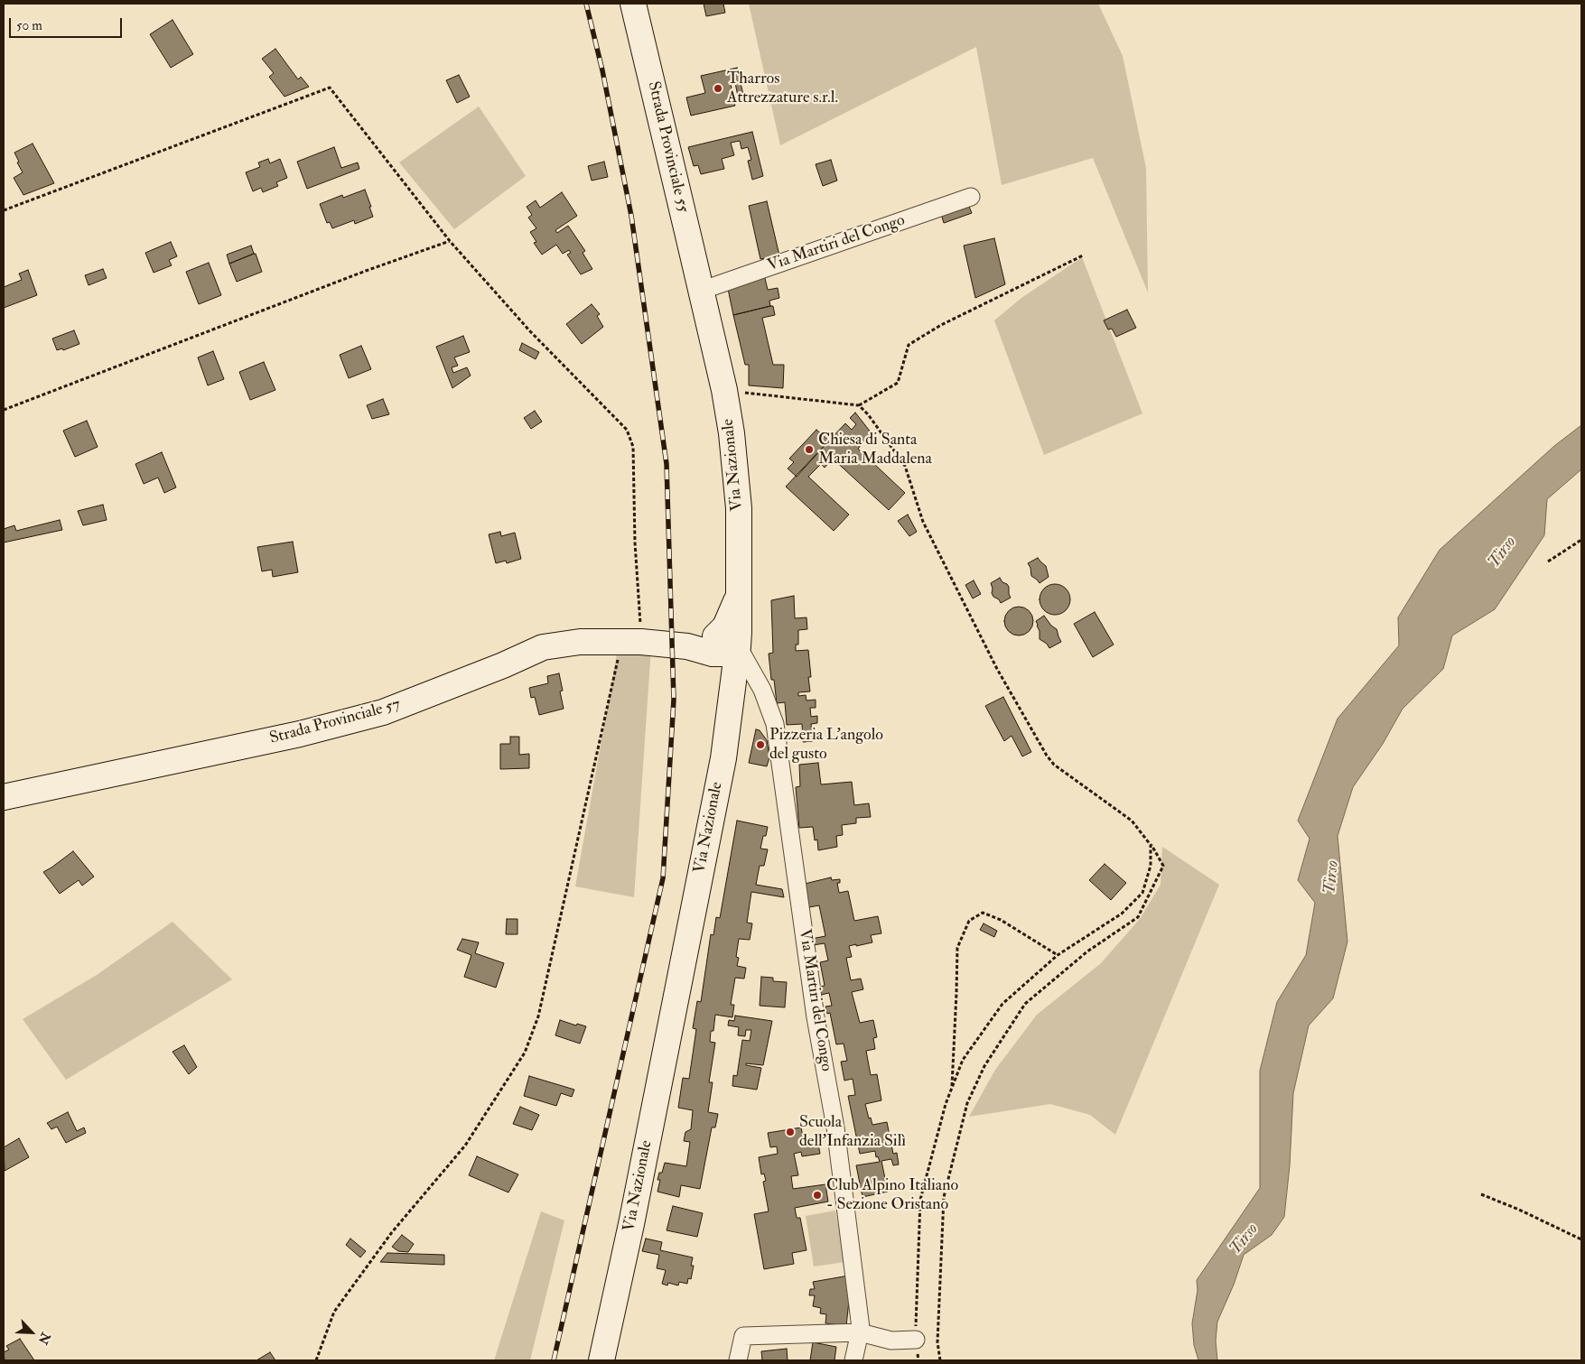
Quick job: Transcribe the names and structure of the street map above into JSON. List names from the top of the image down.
{
  "streets": {
    "main road": ["Strada Provinciale 55", "Via Nazionale", "Strada Provinciale 57"],
    "street": ["Via Martiri del Congo"]
  },
  "crossings": [
    ["Strada Provinciale 55", "Via Martiri del Congo"],
    ["Strada Provinciale 55", "Via Nazionale"],
    ["Via Martiri del Congo", "Via Nazionale"]
  ],
  "water": ["Tirso"],
  "places": [
    "Tharros Attrezzature s.r.l.",
    "Chiesa di Santa Maria Maddalena",
    "Pizzeria L'angolo del gusto",
    "Scuola dell'Infanzia Silì",
    "Club Alpino Italiano - Sezione Oristano"
  ],
  "scale_bar": "50 m",
  "north": "bottom right"
}
